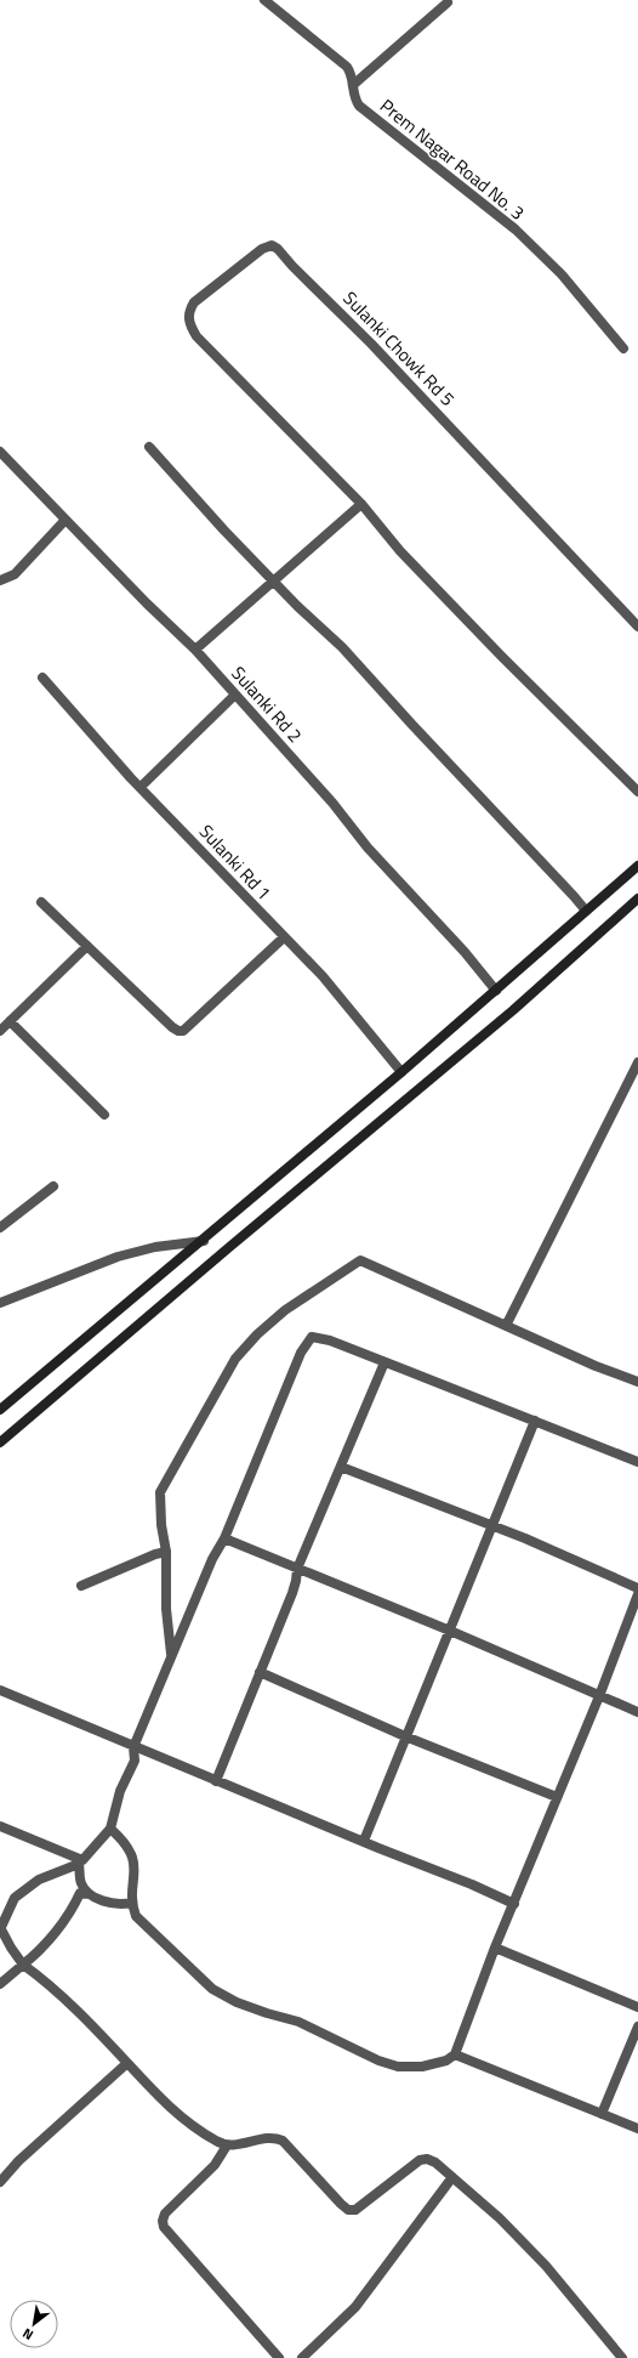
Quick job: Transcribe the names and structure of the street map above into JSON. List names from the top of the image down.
{
  "streets": {
    "street": [
      "Prem Nagar Road No. 3",
      "Sulanki Chowk Rd 5",
      "Sulanki Rd 2",
      "Sulanki Rd 1"
    ]
  },
  "north": "bottom left"
}
